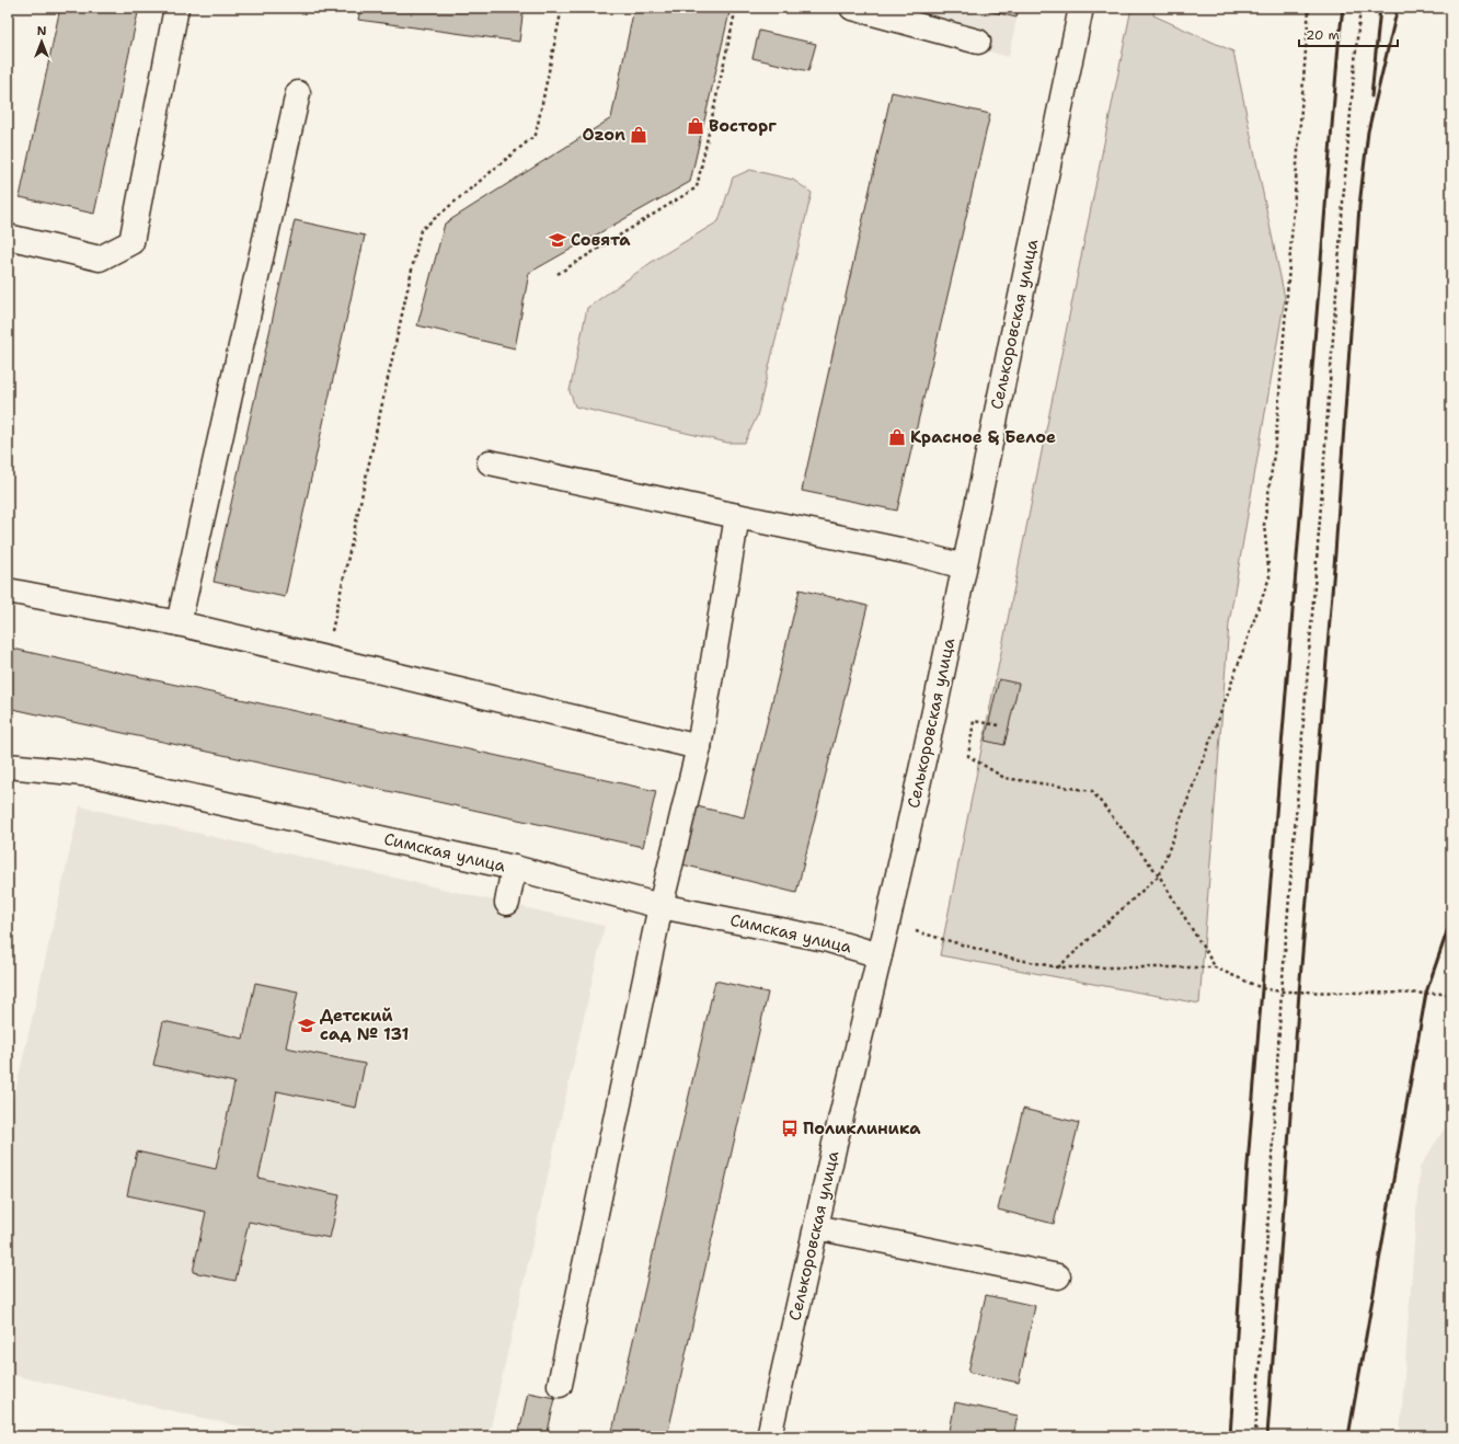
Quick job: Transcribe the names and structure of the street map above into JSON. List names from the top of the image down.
{
  "streets": {
    "main road": ["Селькоровская улица", "Симская улица"]
  },
  "crossings": [
    ["Селькоровская улица", "Симская улица"]
  ],
  "places": {
    "shop": ["Восторг", "Ozon", "Красное & Белое"],
    "school or university": ["Совята", "Детский сад № 131"],
    "bus stop": ["Поликлиника"]
  },
  "scale_bar": "20 m",
  "north": "top"
}
